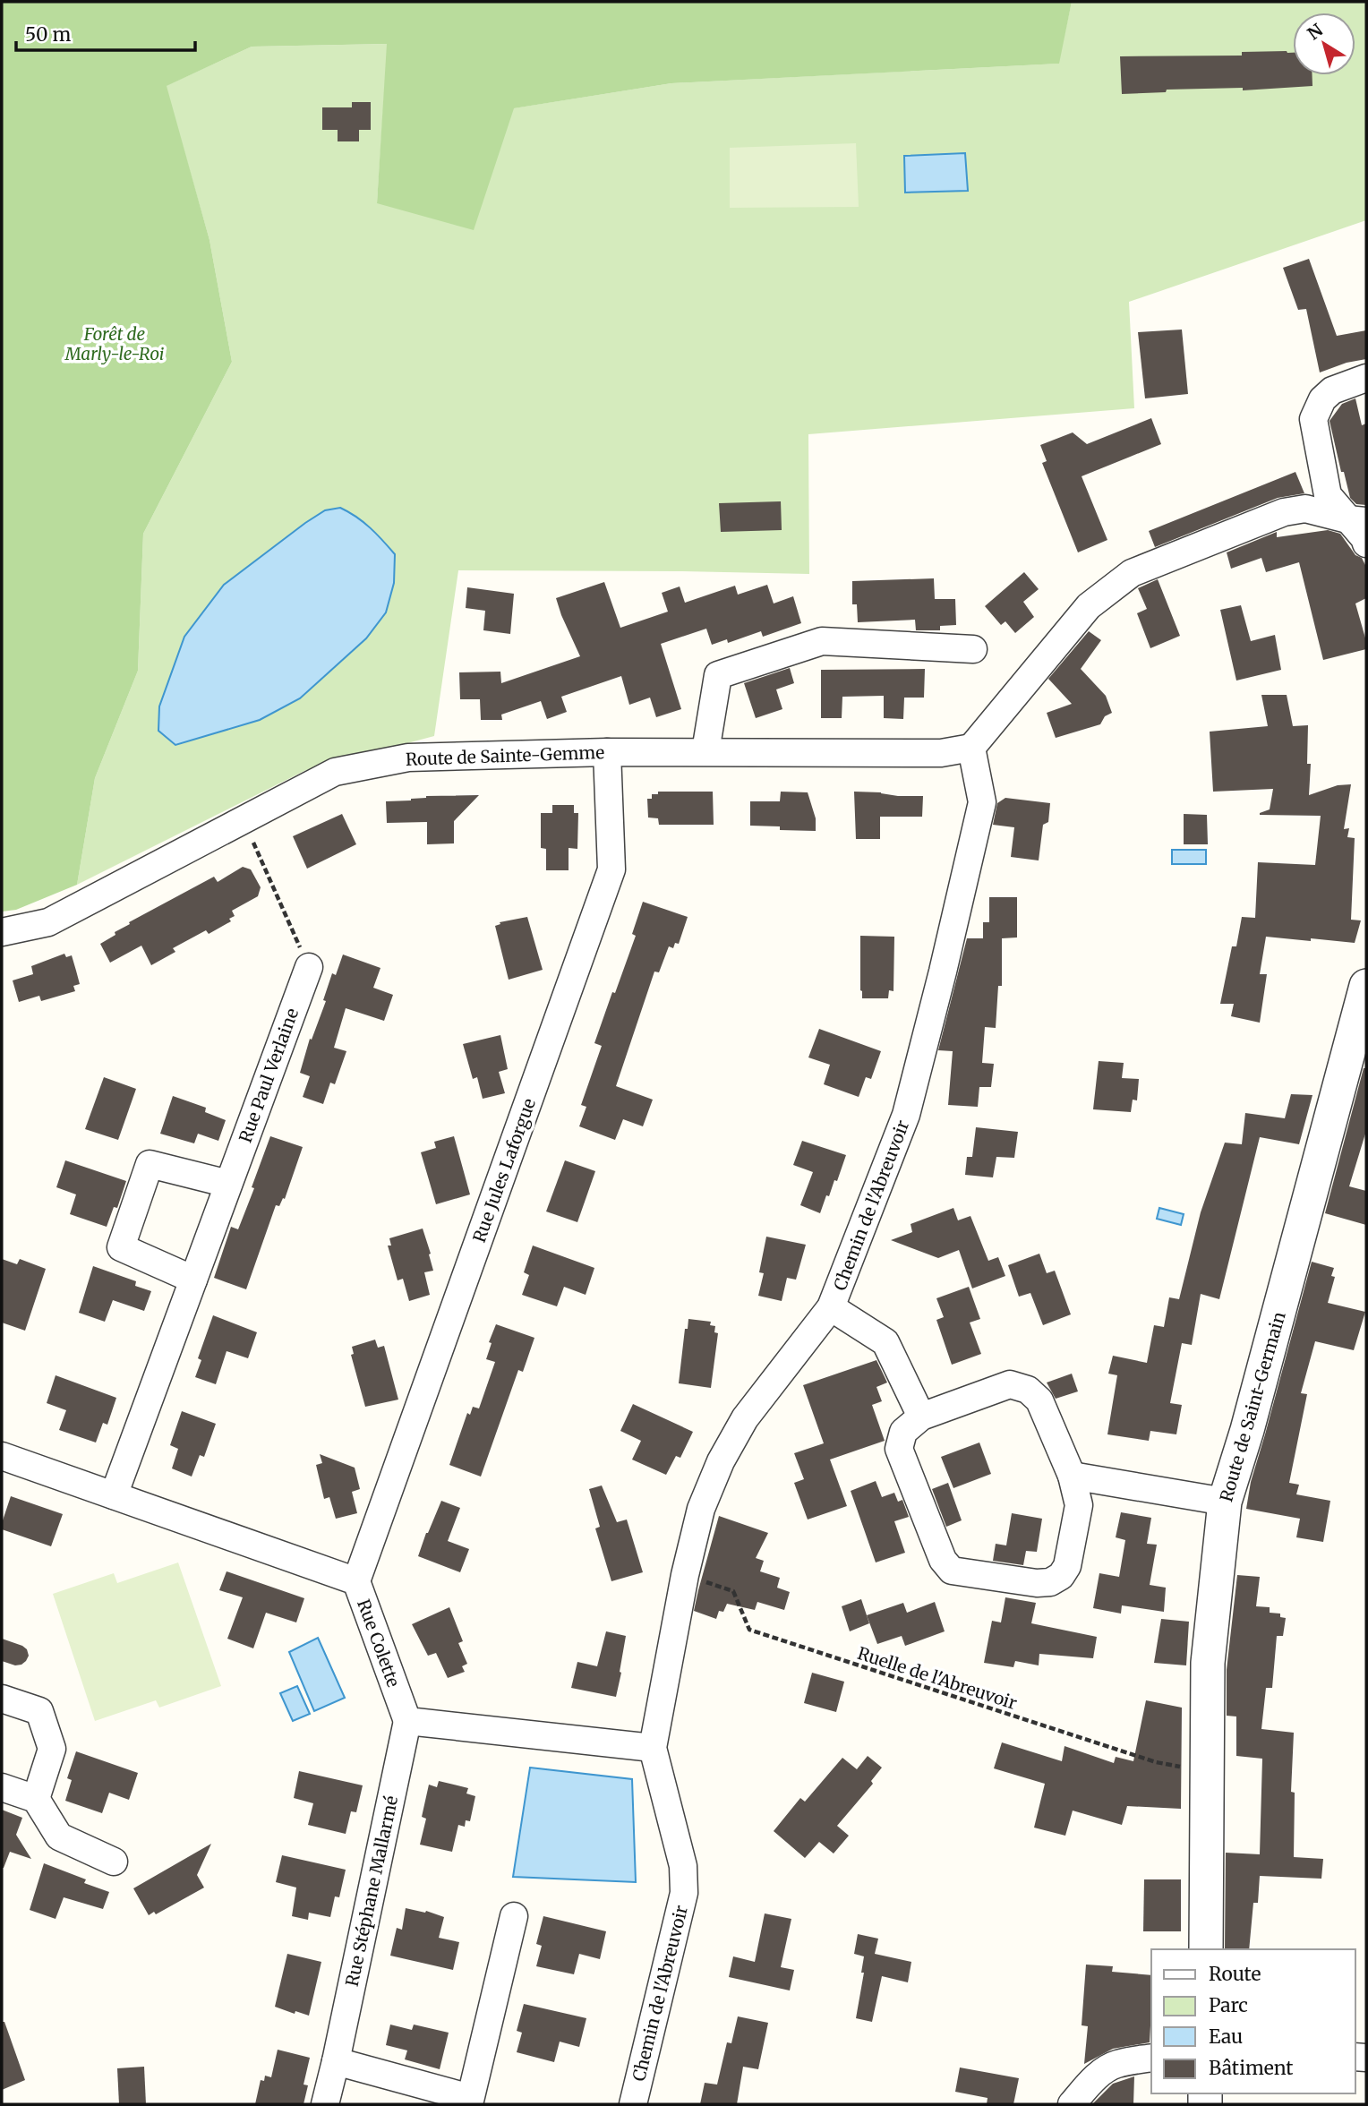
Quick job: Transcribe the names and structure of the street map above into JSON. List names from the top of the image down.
{
  "streets": {
    "street": [
      "Route de Sainte-Gemme",
      "Rue Paul Verlaine",
      "Rue Jules Laforgue",
      "Chemin de l'Abreuvoir",
      "Route de Saint-Germain",
      "Rue Colette",
      "Rue Stéphane Mallarmé"
    ],
    "path": ["Ruelle de l'Abreuvoir"]
  },
  "crossings": [
    ["Route de Sainte-Gemme", "Rue Jules Laforgue"],
    ["Route de Sainte-Gemme", "Chemin de l'Abreuvoir"],
    ["Rue Paul Verlaine", "Rue Colette"],
    ["Rue Jules Laforgue", "Rue Colette"],
    ["Chemin de l'Abreuvoir", "Ruelle de l'Abreuvoir"],
    ["Route de Saint-Germain", "Ruelle de l'Abreuvoir"],
    ["Rue Colette", "Rue Stéphane Mallarmé"]
  ],
  "parks": ["Forêt de Marly-le-Roi"],
  "legend": [
    "Route",
    "Parc",
    "Eau",
    "Bâtiment"
  ],
  "scale_bar": "50 m",
  "north": "top left"
}
